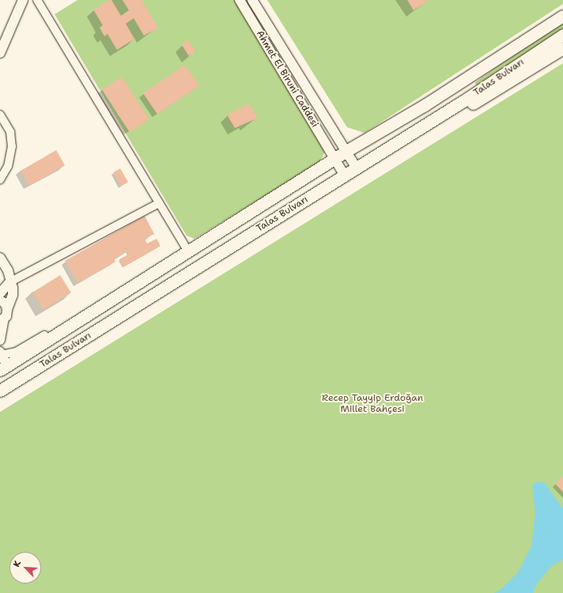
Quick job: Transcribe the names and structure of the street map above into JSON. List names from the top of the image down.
{
  "streets": {
    "main road": ["Talas Bulvarı"],
    "street": ["Ahmet El Biruni Caddesi"]
  },
  "crossings": [
    ["Talas Bulvarı", "Ahmet El Biruni Caddesi"]
  ],
  "parks": ["Recep Tayyip Erdoğan Millet Bahçesi"],
  "north": "top left"
}
